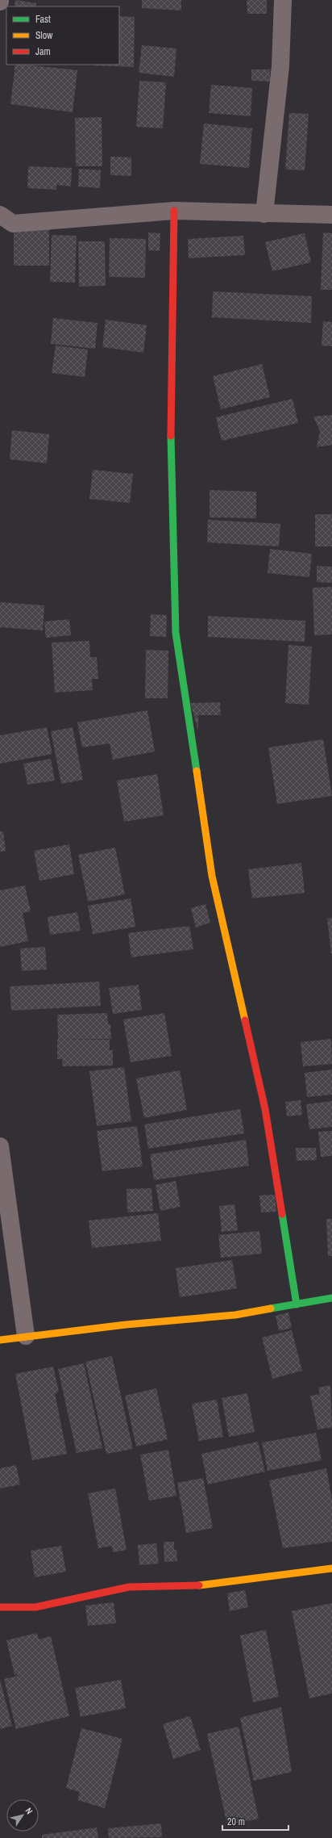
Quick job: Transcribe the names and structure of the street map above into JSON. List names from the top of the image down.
{
  "legend": ["Fast", "Slow", "Jam"],
  "scale_bar": "20 m",
  "north": "top right"
}
